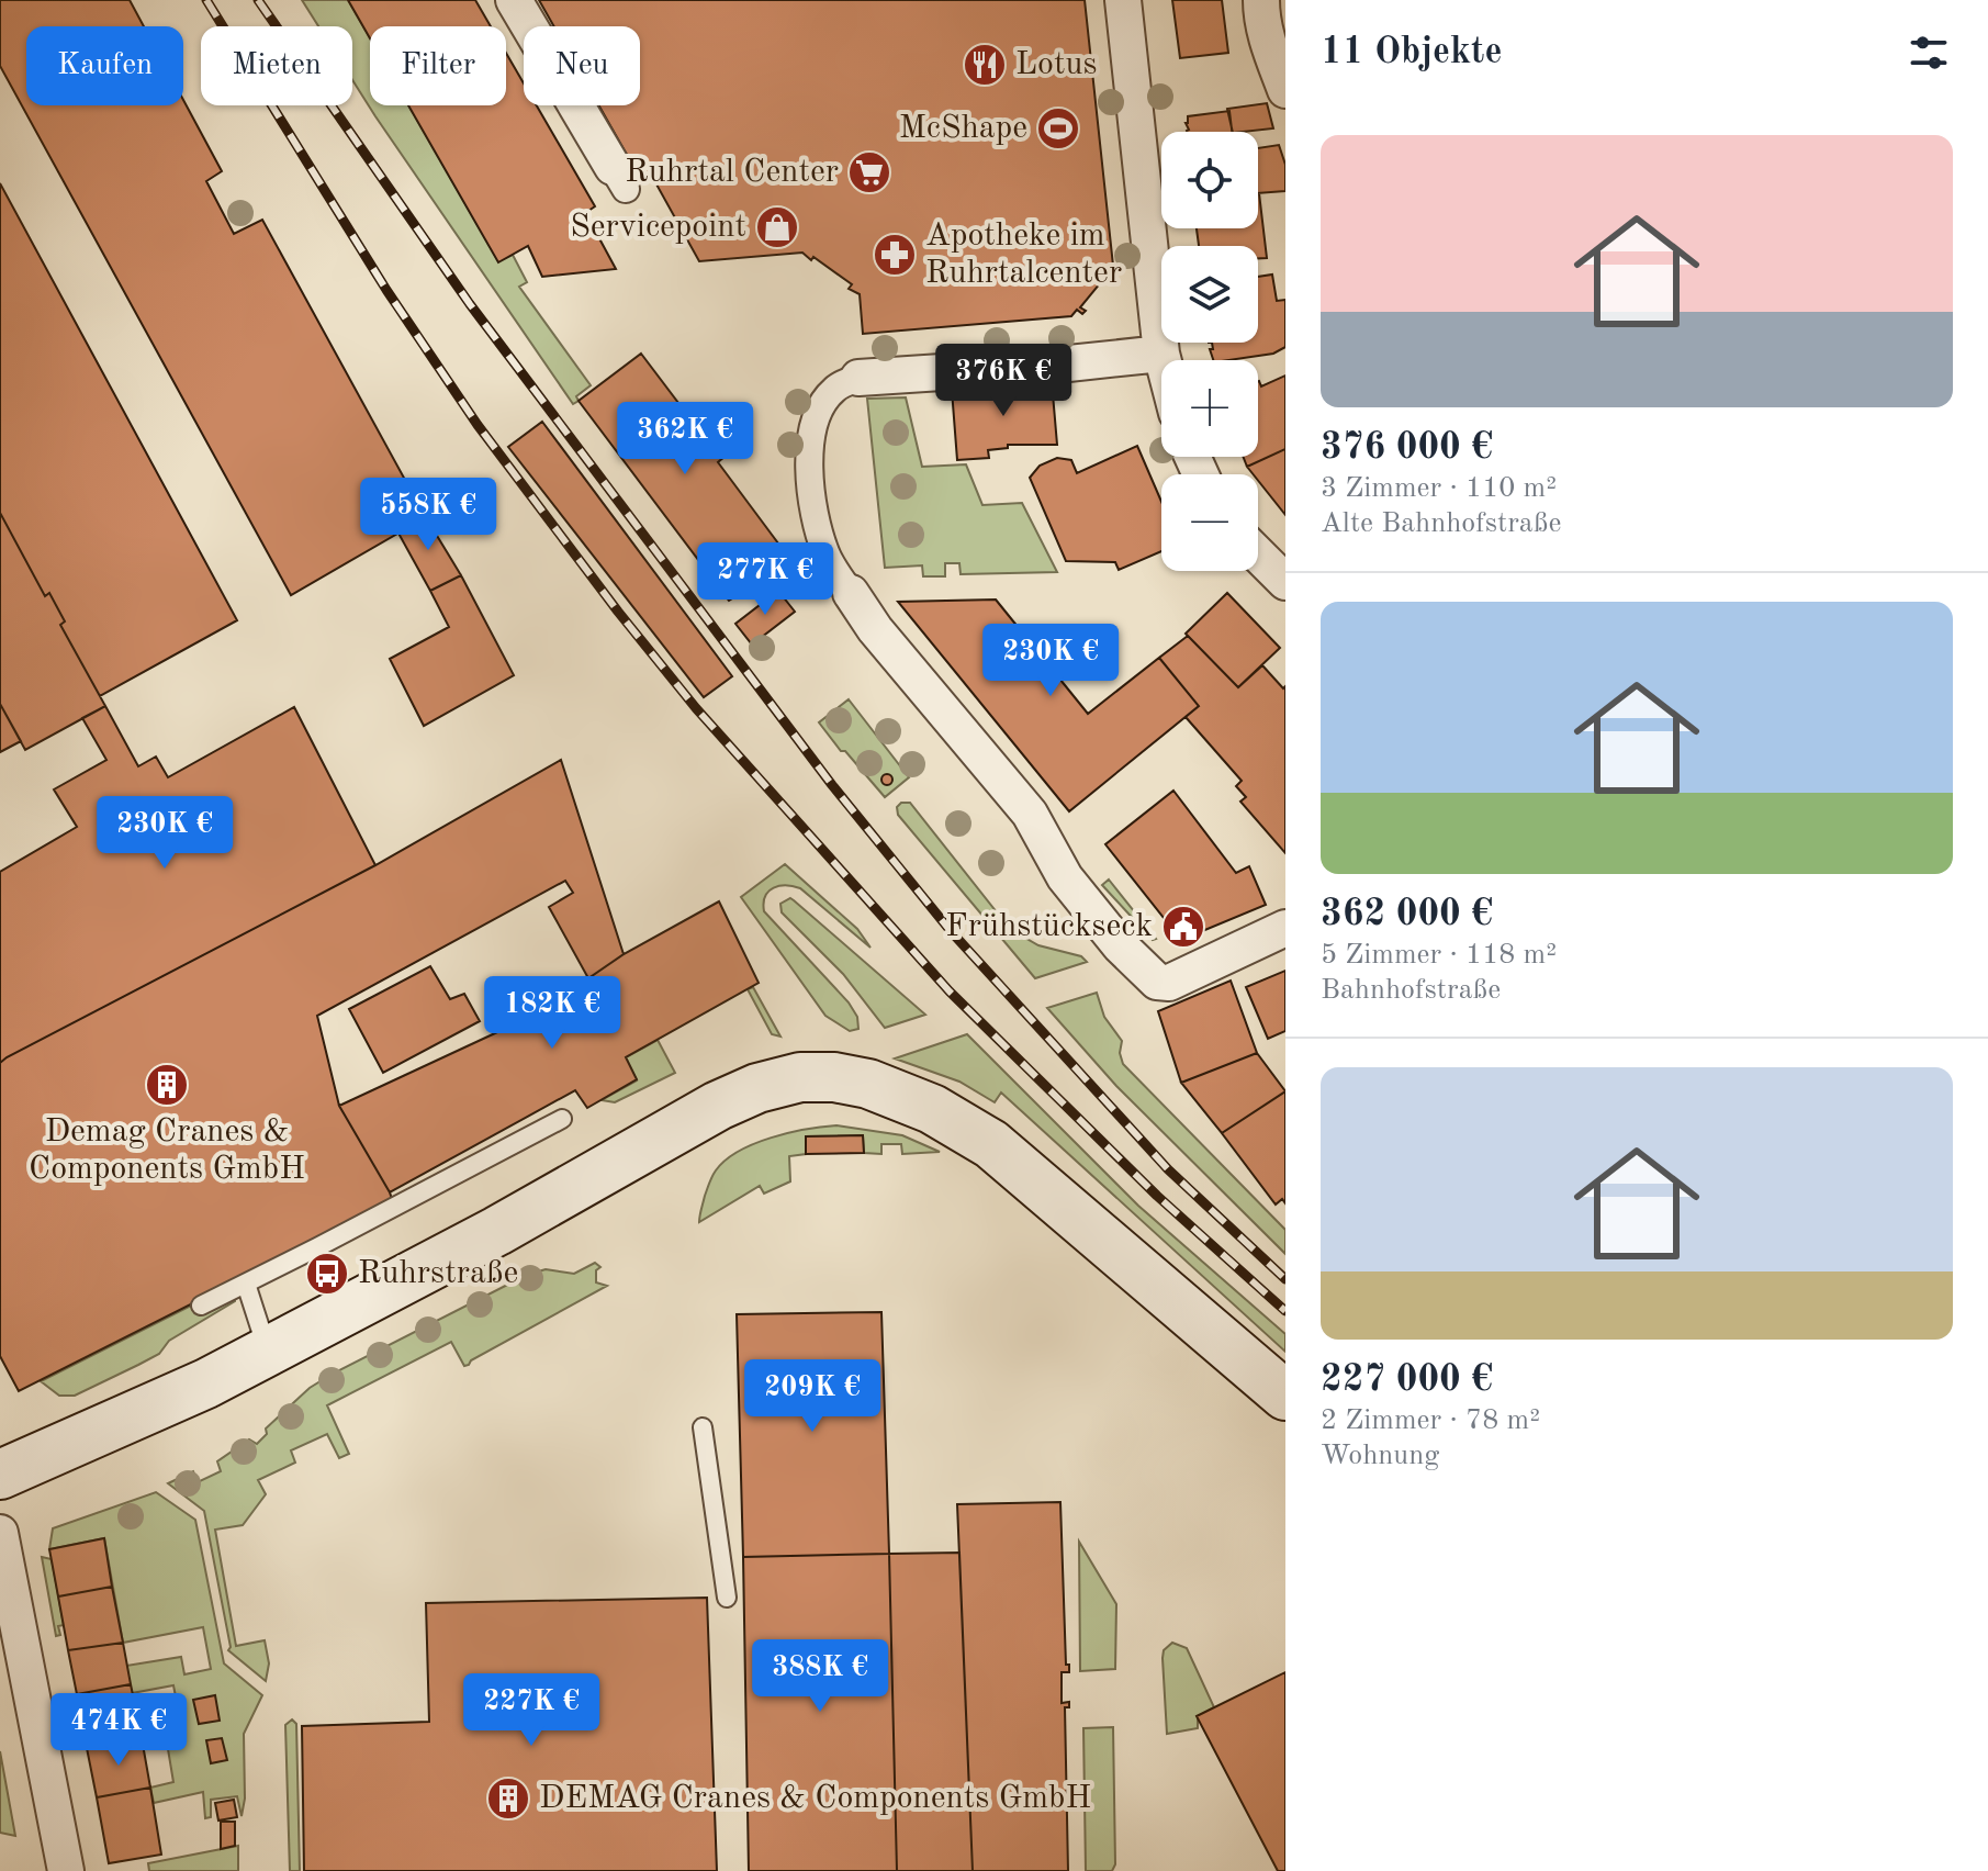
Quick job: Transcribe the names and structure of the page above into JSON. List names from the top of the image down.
{
  "places": {
    "restaurant": ["Lotus"],
    "sports": ["McShape"],
    "supermarket": ["Ruhrtal Center"],
    "shop": ["Servicepoint"],
    "pharmacy": ["Apotheke im Ruhrtalcenter"],
    "public building": ["Frühstückseck"],
    "building": ["Demag Cranes & Components GmbH", "DEMAG Cranes & Components GmbH"],
    "bus stop": ["Ruhrstraße"]
  },
  "page": {
    "heading": "11 Objekte",
    "chip": [
      "Kaufen",
      "Mieten",
      "Filter",
      "Neu"
    ],
    "list": [
      {
        "name": "376 000 €",
        "note": "3 Zimmer · 110 m² · Alte Bahnhofstraße"
      },
      {
        "name": "362 000 €",
        "note": "5 Zimmer · 118 m² · Bahnhofstraße"
      },
      {
        "name": "227 000 €",
        "note": "2 Zimmer · 78 m² · Wohnung"
      }
    ],
    "map_buttons": ["+", "−"],
    "price": [
      "376K €",
      "362K €",
      "558K €",
      "277K €",
      "230K €",
      "230K €",
      "182K €",
      "209K €",
      "388K €",
      "227K €",
      "474K €"
    ]
  }
}
